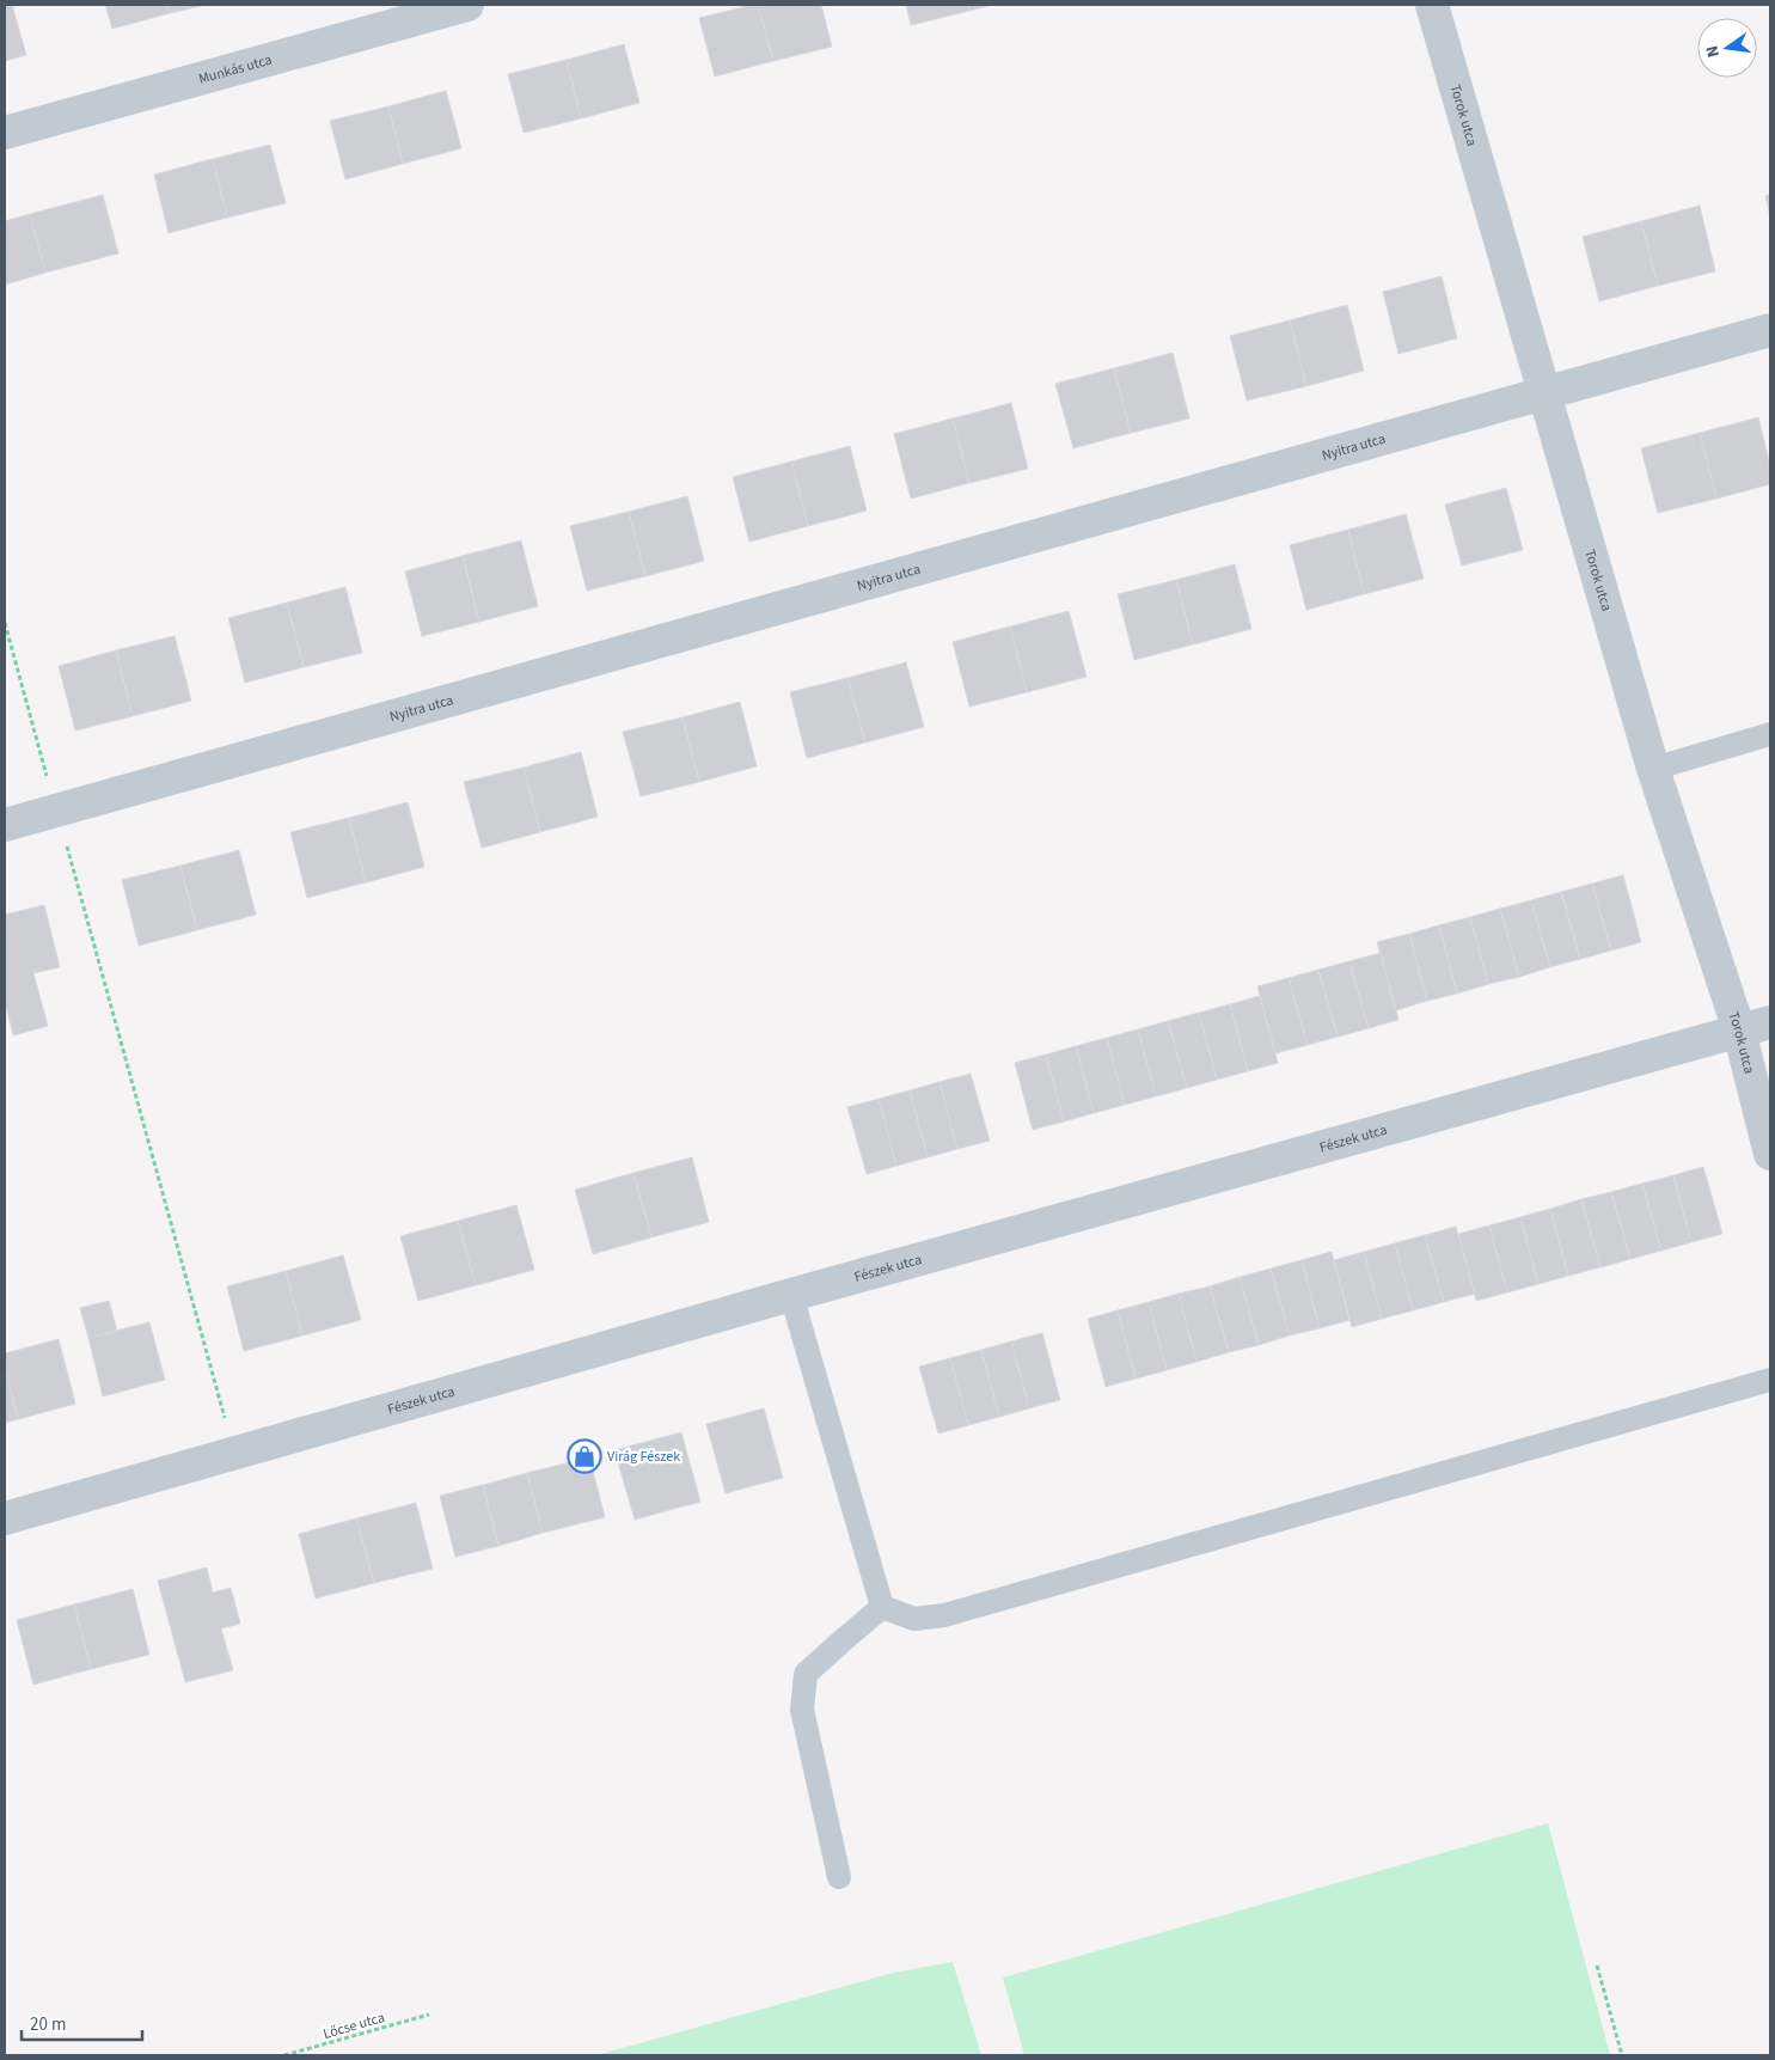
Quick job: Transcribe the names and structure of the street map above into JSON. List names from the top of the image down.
{
  "streets": {
    "street": [
      "Munkás utca",
      "Torok utca",
      "Nyitra utca",
      "Fészek utca"
    ],
    "path": ["Lőcse utca"]
  },
  "crossings": [
    ["Torok utca", "Nyitra utca"],
    ["Torok utca", "Fészek utca"]
  ],
  "places": {
    "shop": ["Virág Fészek"]
  },
  "scale_bar": "20 m",
  "north": "left"
}
